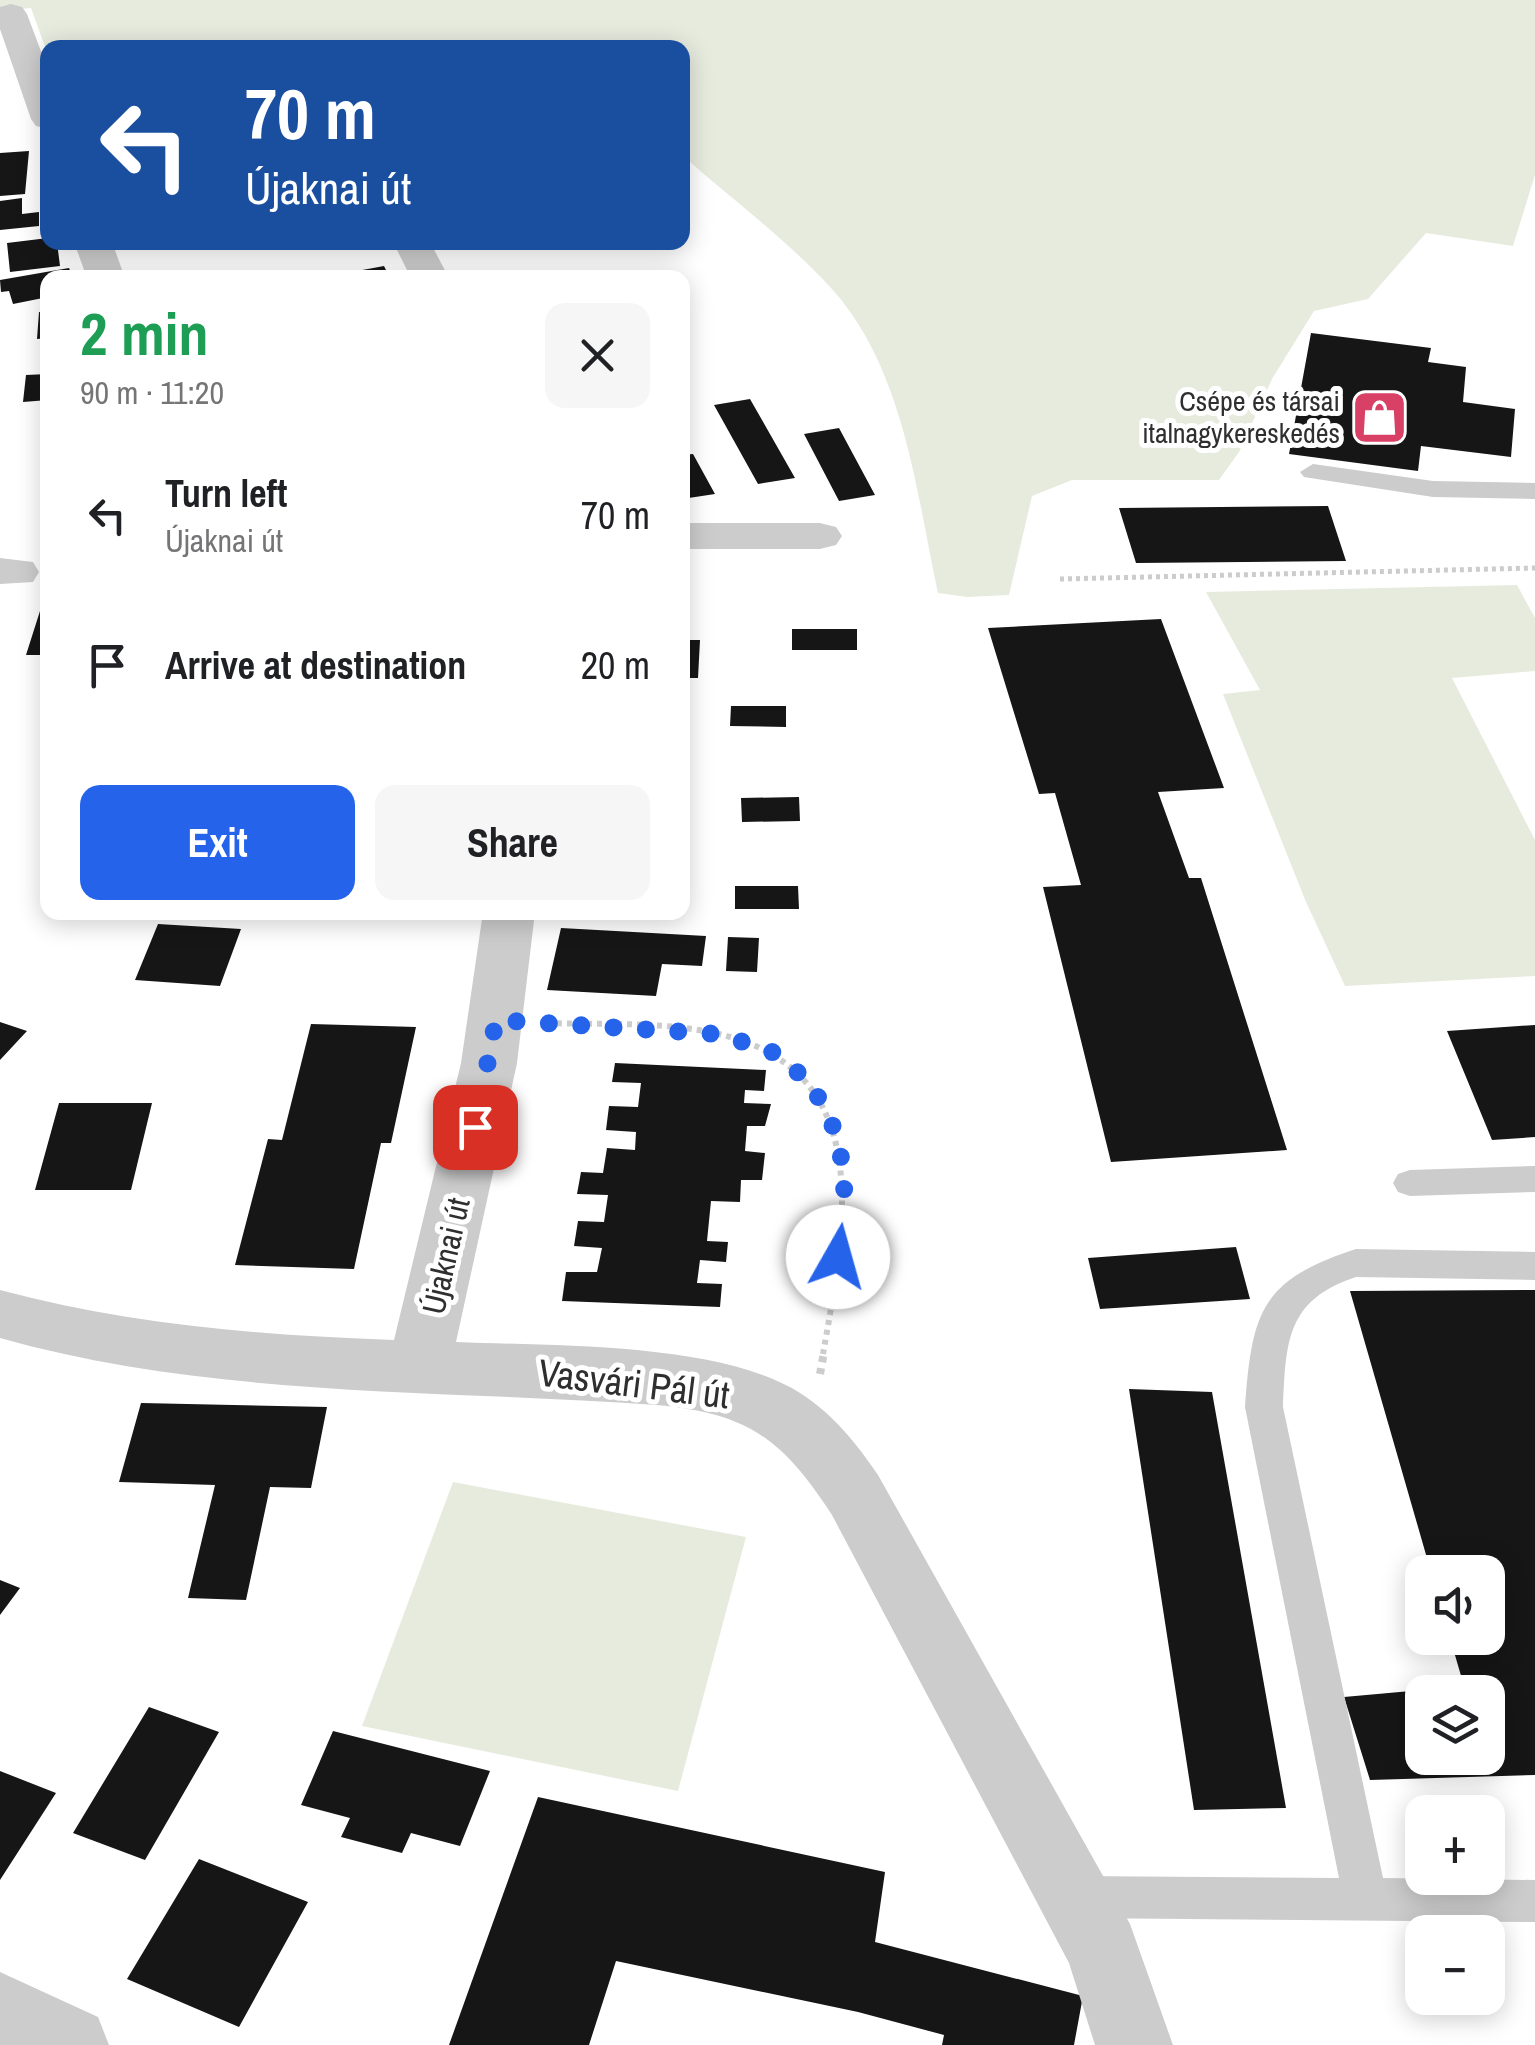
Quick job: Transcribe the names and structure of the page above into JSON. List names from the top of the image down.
{
  "streets": {
    "street": ["Újaknai út", "Vasvári Pál út"]
  },
  "crossings": [
    ["Újaknai út", "Vasvári Pál út"]
  ],
  "places": {
    "shop": ["Csépe és társai italnagykereskedés"]
  },
  "page": {
    "turn": ["70 m", "Újaknai út"],
    "heading": ["2 min", "90 m · 11:20"],
    "list": [
      {
        "name": "Turn left",
        "note": "Újaknai út",
        "value": "70 m"
      },
      {
        "name": "Arrive at destination",
        "value": "20 m"
      }
    ],
    "buttons": ["Exit", "Share"],
    "map_buttons": ["+", "−"]
  }
}
